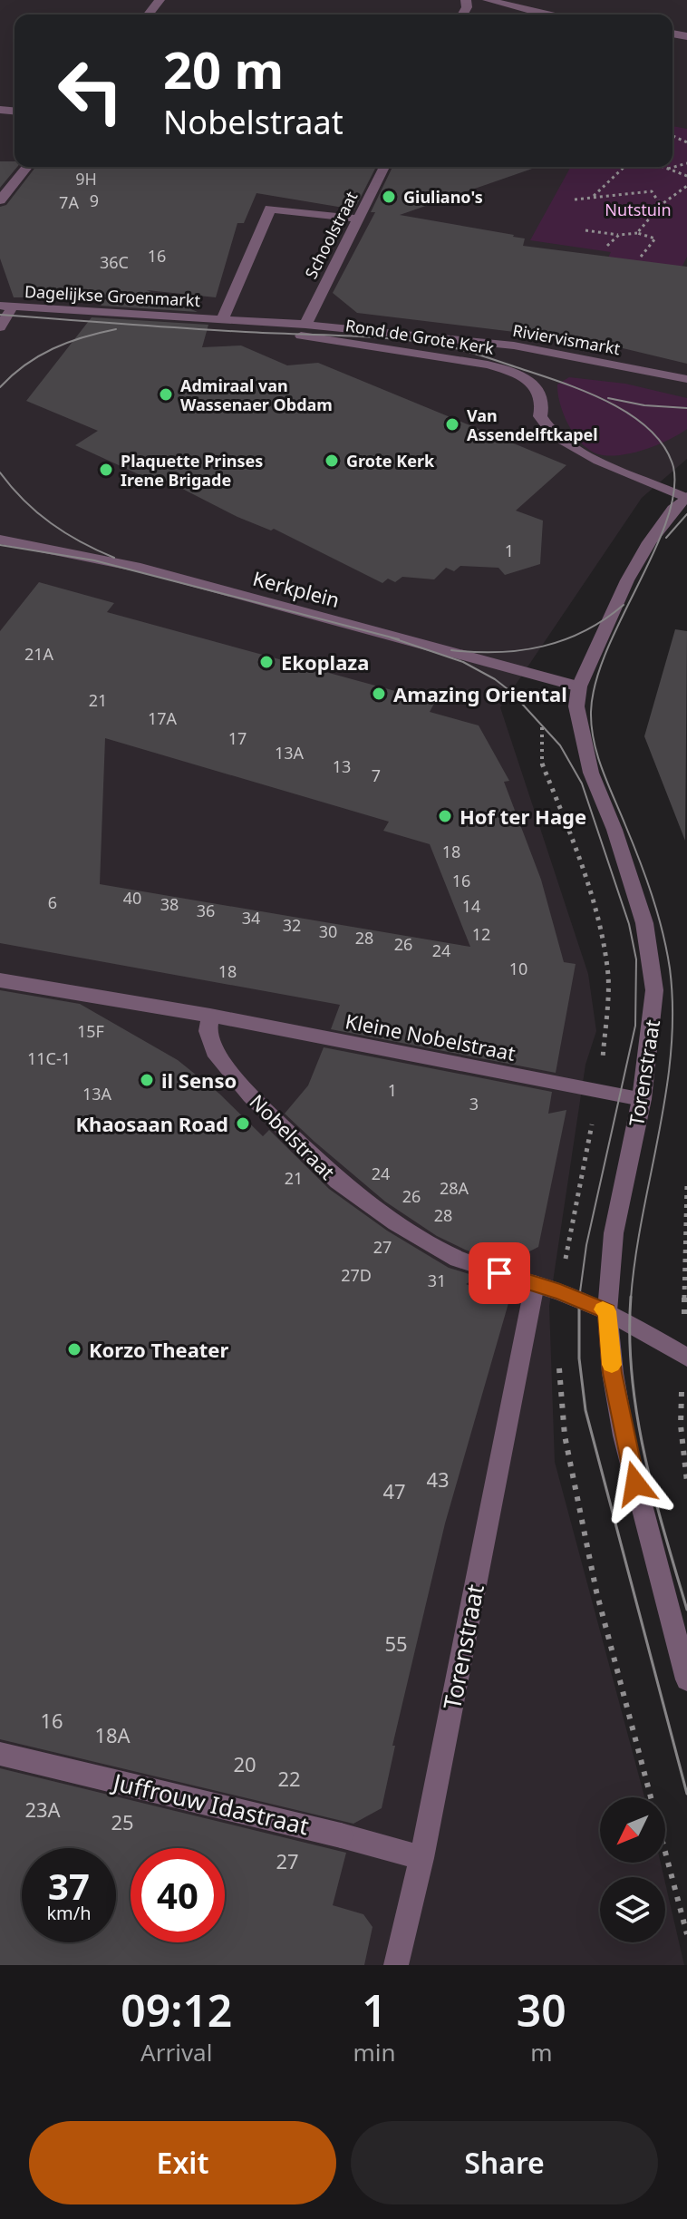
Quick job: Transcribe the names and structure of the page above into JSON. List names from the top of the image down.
{
  "streets": {
    "street": [
      "Schoolstraat",
      "Dagelijkse Groenmarkt",
      "Rond de Grote Kerk",
      "Riviervismarkt",
      "Kerkplein",
      "Kleine Nobelstraat",
      "Torenstraat",
      "Nobelstraat",
      "Juffrouw Idastraat"
    ]
  },
  "crossings": [
    ["Schoolstraat", "Riviervismarkt"],
    ["Dagelijkse Groenmarkt", "Rond de Grote Kerk"],
    ["Dagelijkse Groenmarkt", "Riviervismarkt"],
    ["Rond de Grote Kerk", "Riviervismarkt"],
    ["Rond de Grote Kerk", "Torenstraat"],
    ["Kerkplein", "Torenstraat"],
    ["Kleine Nobelstraat", "Torenstraat"],
    ["Kleine Nobelstraat", "Nobelstraat"],
    ["Torenstraat", "Nobelstraat"],
    ["Torenstraat", "Juffrouw Idastraat"]
  ],
  "parks": ["Nutstuin"],
  "places": [
    "Giuliano's",
    "Admiraal van Wassenaer Obdam",
    "Van Assendelftkapel",
    "Grote Kerk",
    "Plaquette Prinses Irene Brigade",
    "Ekoplaza",
    "Amazing Oriental",
    "Hof ter Hage",
    "il Senso",
    "Khaosaan Road",
    "Korzo Theater"
  ],
  "house_numbers": [
    "9H",
    "9",
    "7A",
    "16",
    "36C",
    "1",
    "21A",
    "21",
    "17A",
    "17",
    "13A",
    "13",
    "7",
    "18",
    "16",
    "40",
    "6",
    "38",
    "14",
    "36",
    "34",
    "32",
    "30",
    "12",
    "28",
    "26",
    "24",
    "10",
    "18",
    "15F",
    "11C-1",
    "1",
    "13A",
    "3",
    "24",
    "21",
    "28A",
    "26",
    "28",
    "27",
    "27D",
    "31",
    "43",
    "47",
    "55",
    "16",
    "18A",
    "20",
    "22",
    "23A",
    "25",
    "27"
  ],
  "north": "bottom left",
  "page": {
    "turn": ["20 m", "Nobelstraat"],
    "speed": "37 km/h",
    "limit": "40",
    "eta": [
      "09:12",
      "Arrival",
      "1",
      "min",
      "30",
      "m"
    ],
    "buttons": ["Exit", "Share"]
  }
}
